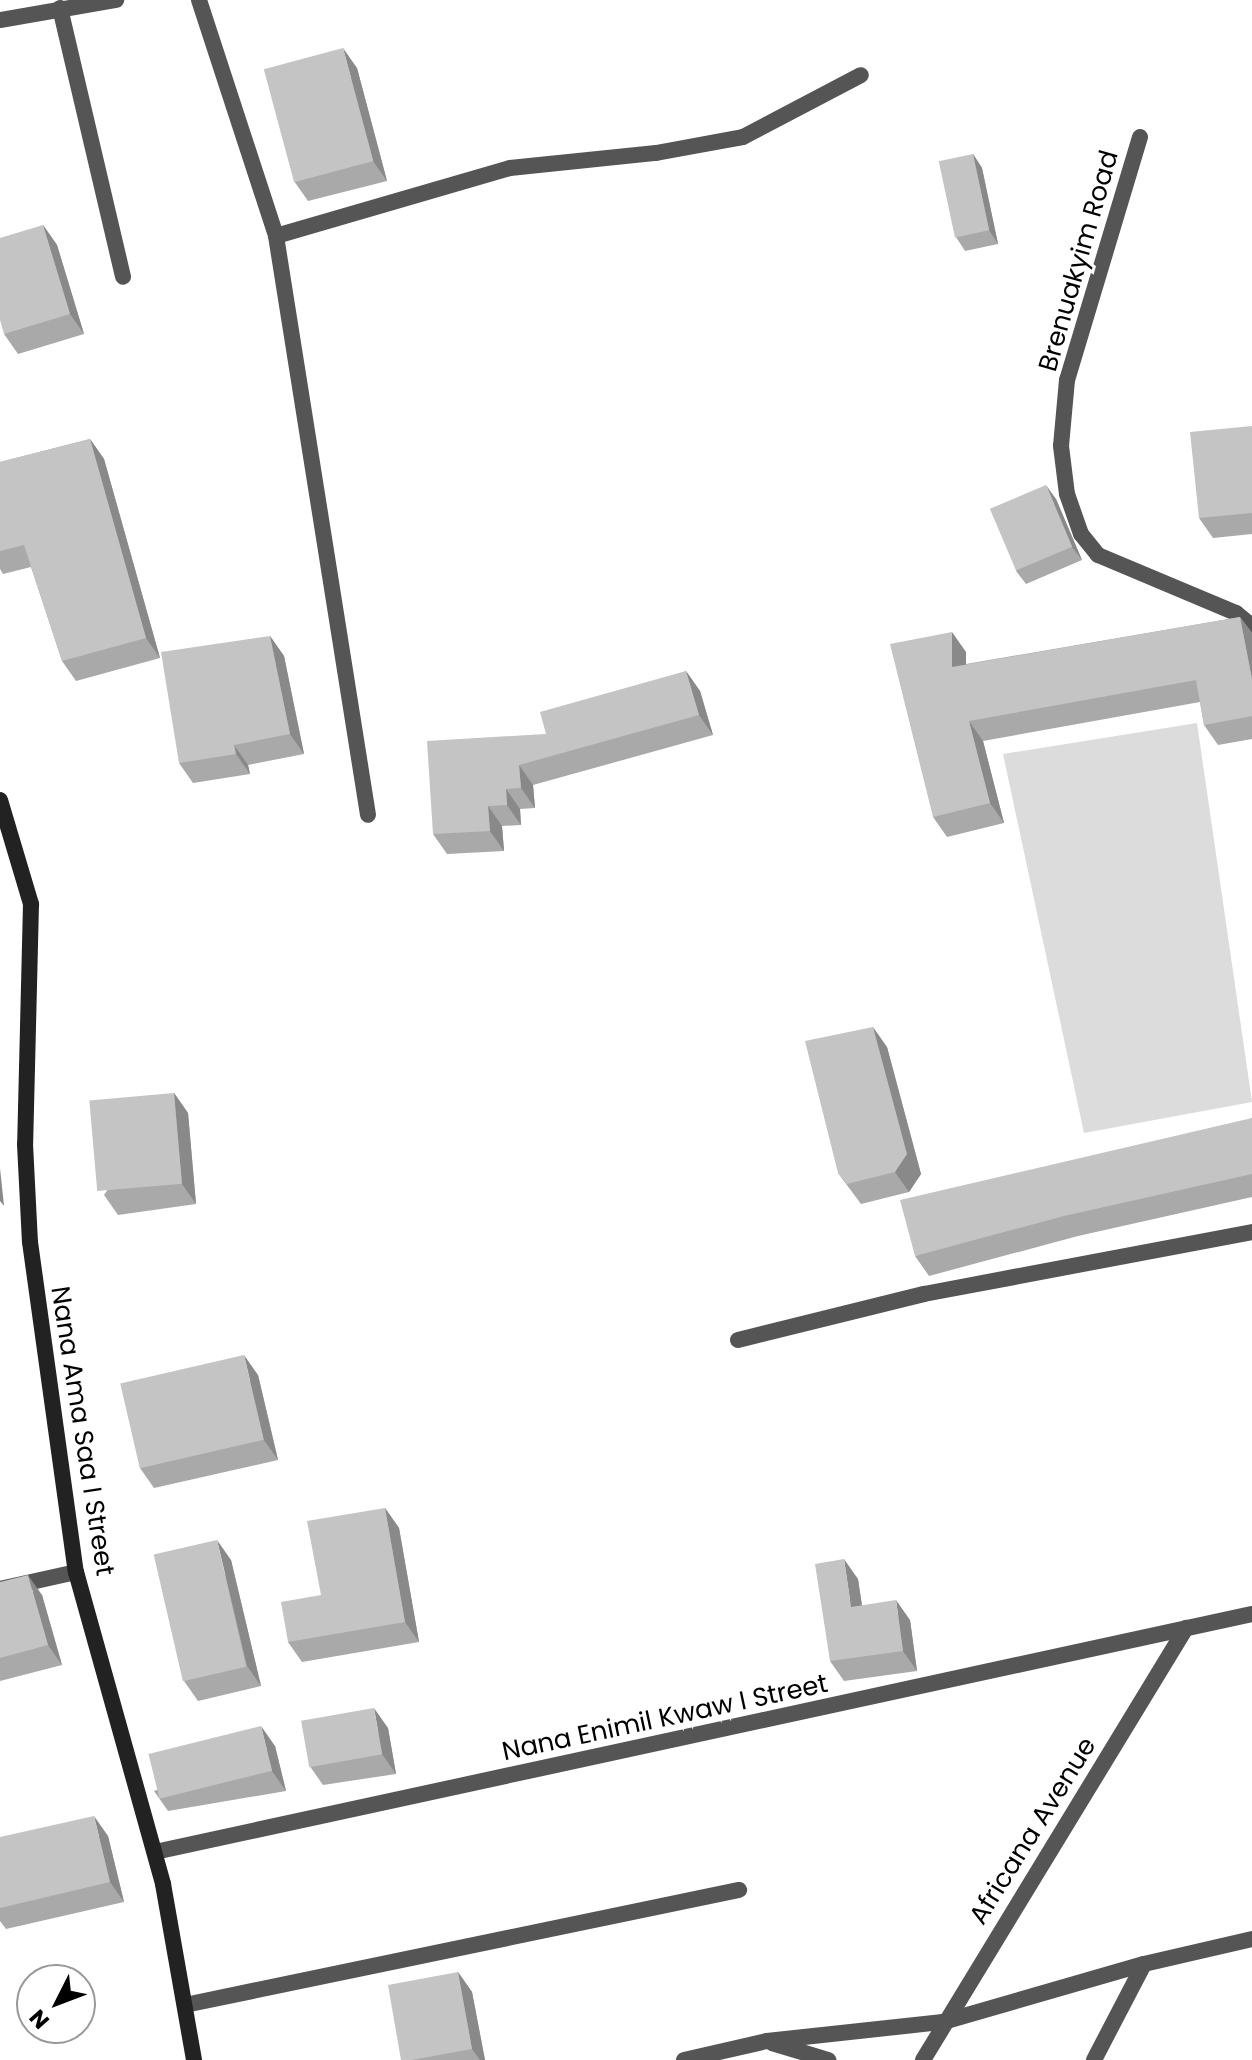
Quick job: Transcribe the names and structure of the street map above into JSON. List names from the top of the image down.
{
  "streets": {
    "street": [
      "Brenuakyim Road",
      "Nana Ama Saa I Street",
      "Nana Enimil Kwaw I Street",
      "Africana Avenue"
    ]
  },
  "crossings": [
    ["Nana Ama Saa I Street", "Nana Enimil Kwaw I Street"],
    ["Nana Enimil Kwaw I Street", "Africana Avenue"]
  ],
  "north": "bottom left"
}
